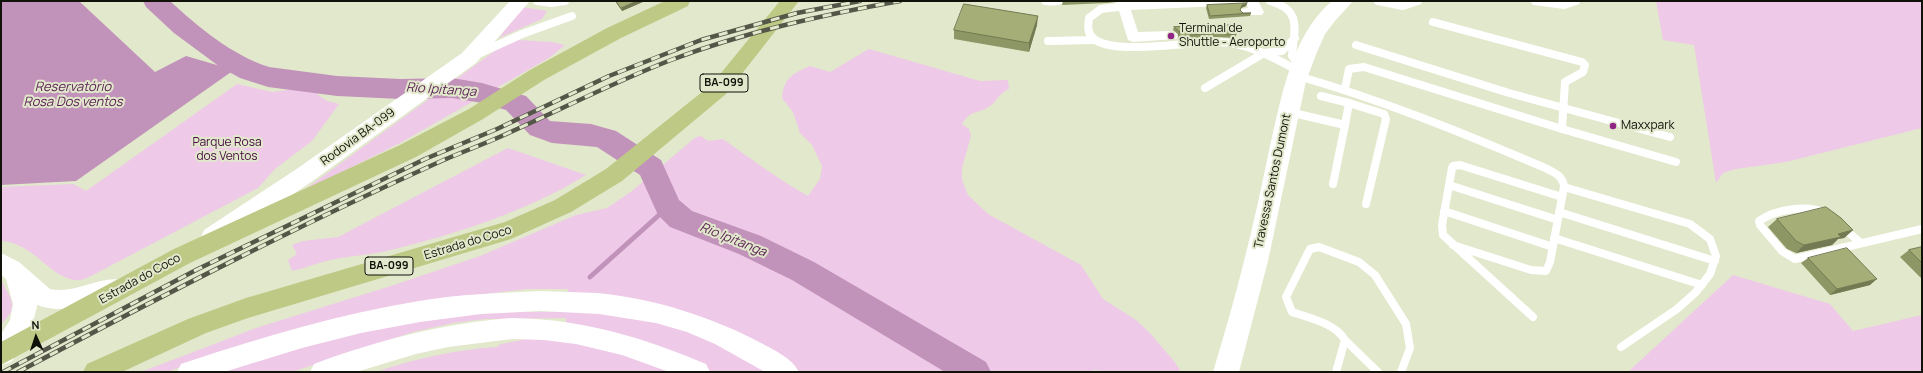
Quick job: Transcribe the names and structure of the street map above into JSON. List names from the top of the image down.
{
  "streets": {
    "highway": ["BA-099", "Estrada do Coco"],
    "main road": ["Rodovia BA-099", "Travessa Santos Dumont"]
  },
  "crossings": [
    ["Rodovia BA-099", "Estrada do Coco"]
  ],
  "water": ["Reservatório Rosa Dos ventos", "Rio Ipitanga"],
  "parks": ["Parque Rosa dos Ventos"],
  "places": ["Terminal de Shuttle - Aeroporto", "Maxxpark"],
  "north": "top"
}
